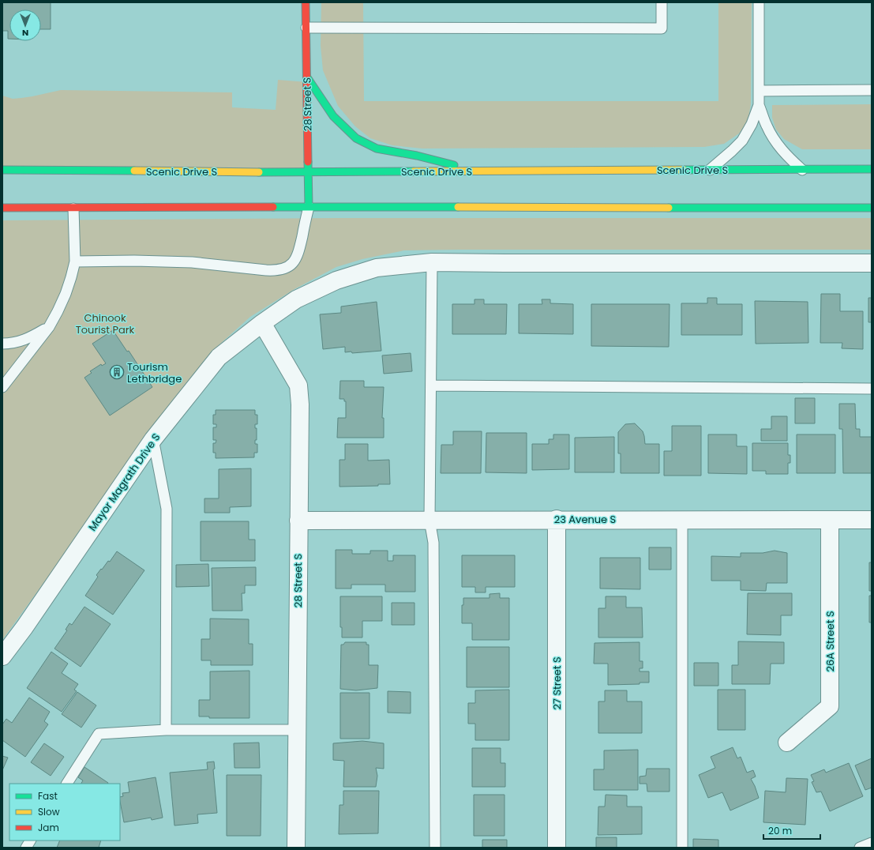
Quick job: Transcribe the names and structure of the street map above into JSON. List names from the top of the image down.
{
  "streets": {
    "main road": ["28 Street S", "Scenic Drive S"],
    "street": [
      "Mayor Magrath Drive S",
      "23 Avenue S",
      "26A Street S",
      "27 Street S"
    ]
  },
  "crossings": [
    ["28 Street S", "Scenic Drive S"],
    ["28 Street S", "Mayor Magrath Drive S"],
    ["28 Street S", "23 Avenue S"],
    ["23 Avenue S", "26A Street S"],
    ["23 Avenue S", "27 Street S"]
  ],
  "parks": ["Chinook Tourist Park"],
  "places": {
    "building": ["Tourism Lethbridge"]
  },
  "legend": ["Fast", "Slow", "Jam"],
  "scale_bar": "20 m",
  "north": "bottom"
}
